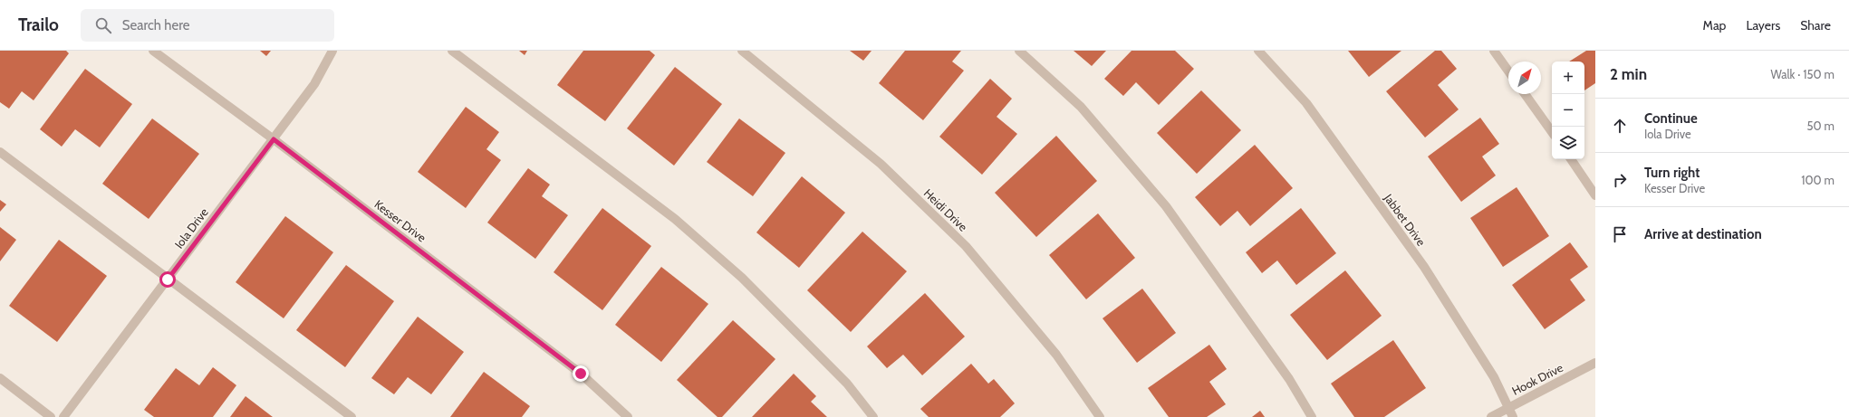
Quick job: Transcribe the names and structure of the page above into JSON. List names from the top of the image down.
{
  "streets": {
    "street": [
      "Heidi Drive",
      "Jabbet Drive",
      "Kesser Drive",
      "Iola Drive",
      "Hook Drive"
    ]
  },
  "crossings": [
    ["Jabbet Drive", "Hook Drive"],
    ["Kesser Drive", "Iola Drive"]
  ],
  "north": "top right",
  "page": {
    "header": "Trailo",
    "search": "Search here",
    "nav": ["Map", "Layers", "Share"],
    "heading": ["2 min", "Walk · 150 m"],
    "map_buttons": ["+", "−"],
    "list": [
      ["Continue", "Iola Drive", "50 m"],
      ["Turn right", "Kesser Drive", "100 m"],
      "Arrive at destination"
    ]
  }
}
